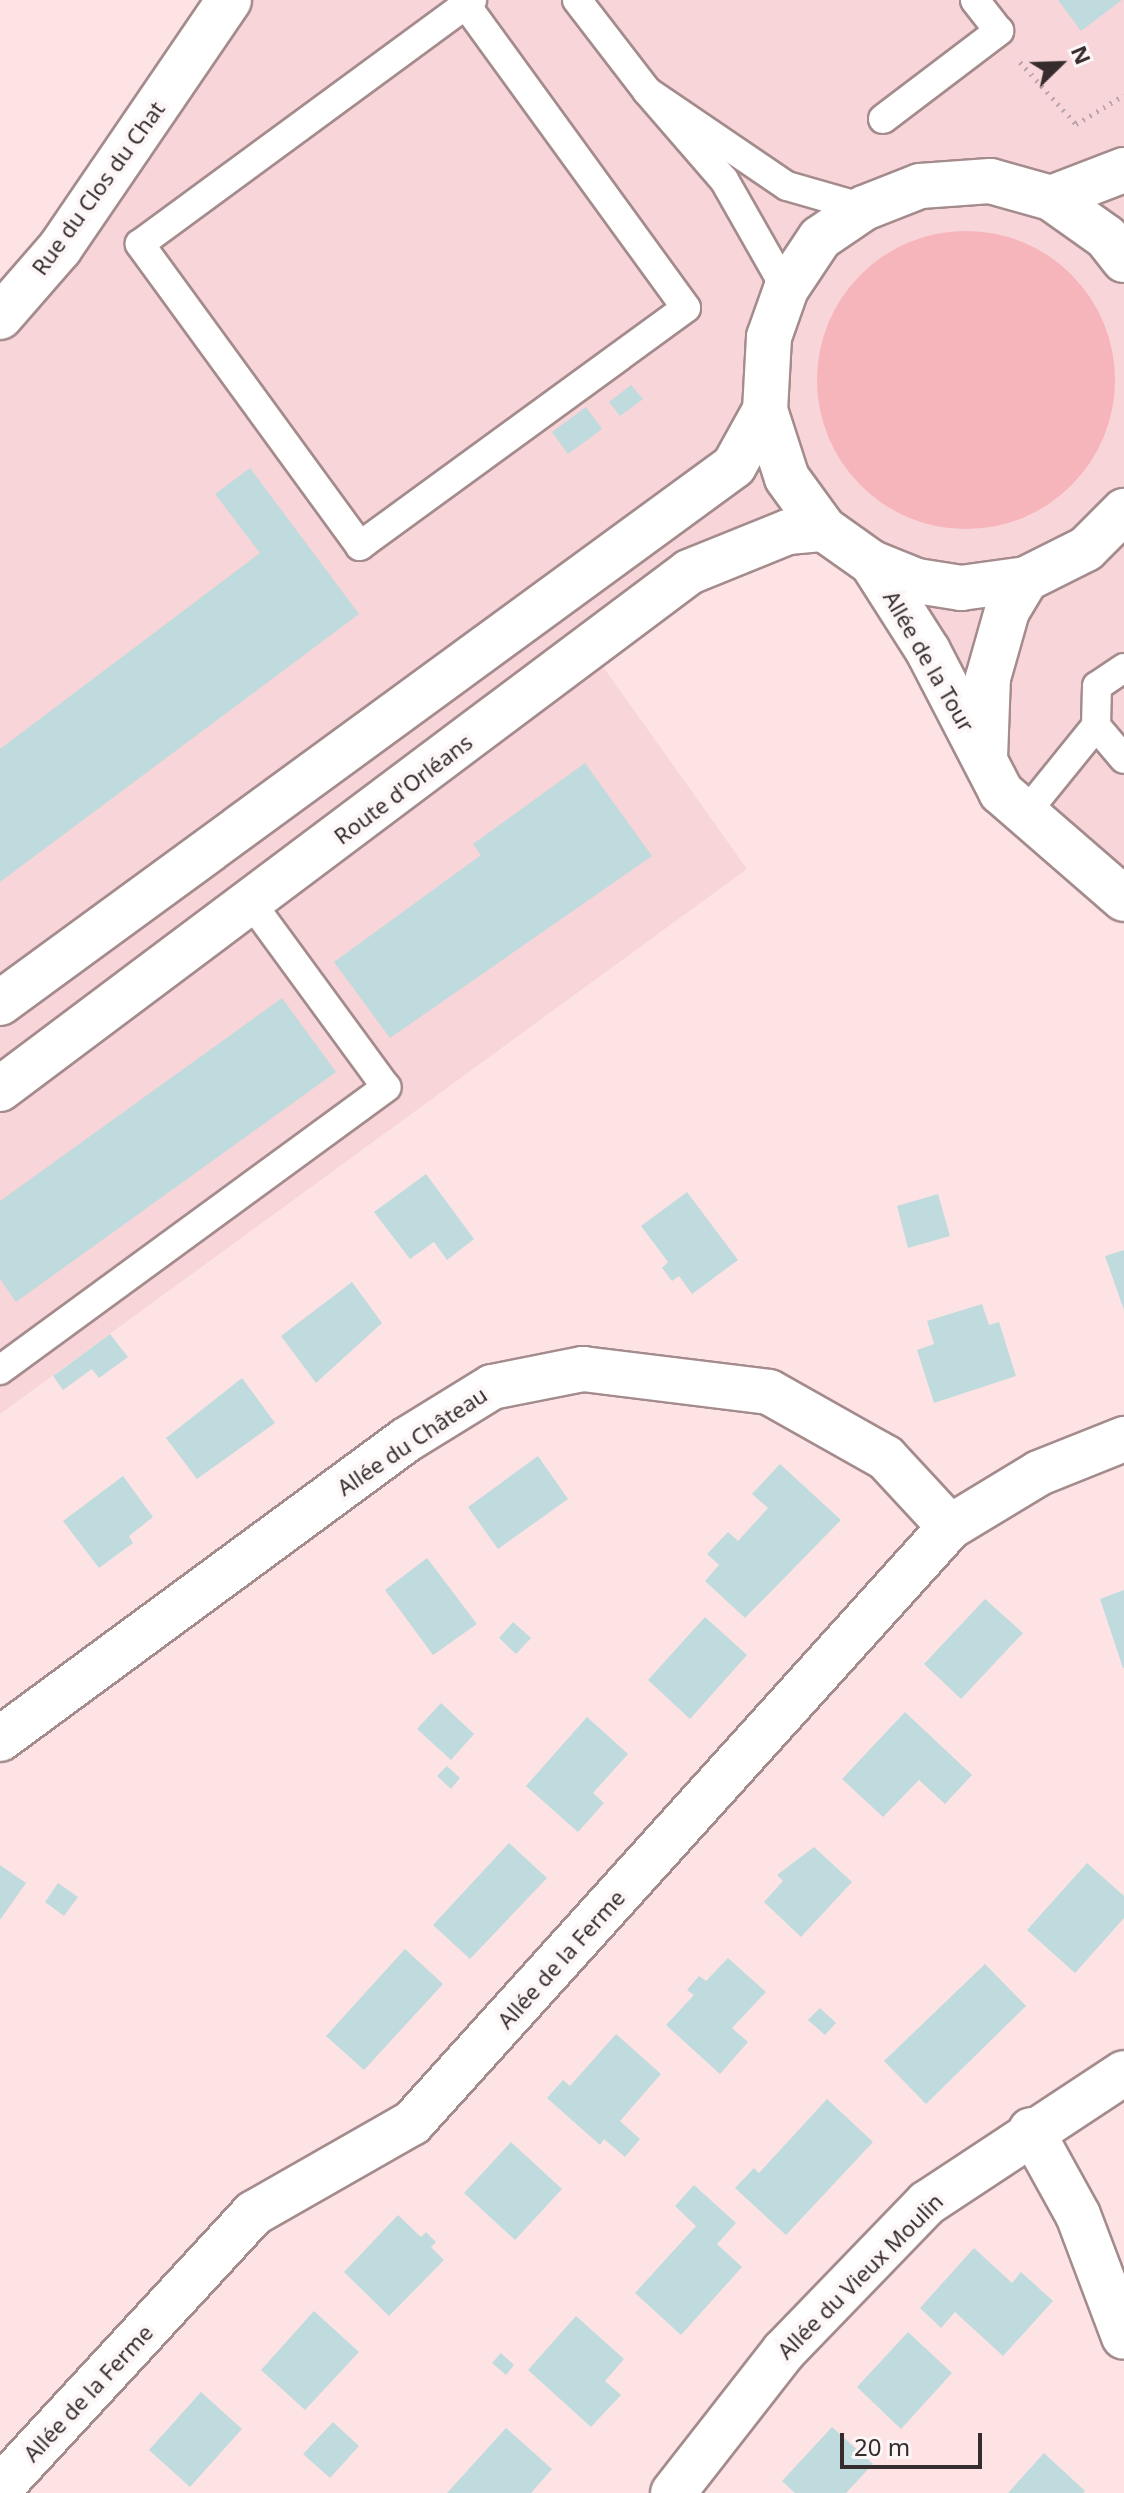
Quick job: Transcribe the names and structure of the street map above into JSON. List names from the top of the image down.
{
  "streets": {
    "street": [
      "Rue du Clos du Chat",
      "Allée de la Tour",
      "Route d'Orléans",
      "Allée du Château",
      "Allée de la Ferme",
      "Allée du Vieux Moulin"
    ]
  },
  "crossings": [
    ["Allée du Château", "Allée de la Ferme"]
  ],
  "scale_bar": "20 m",
  "north": "top right"
}
